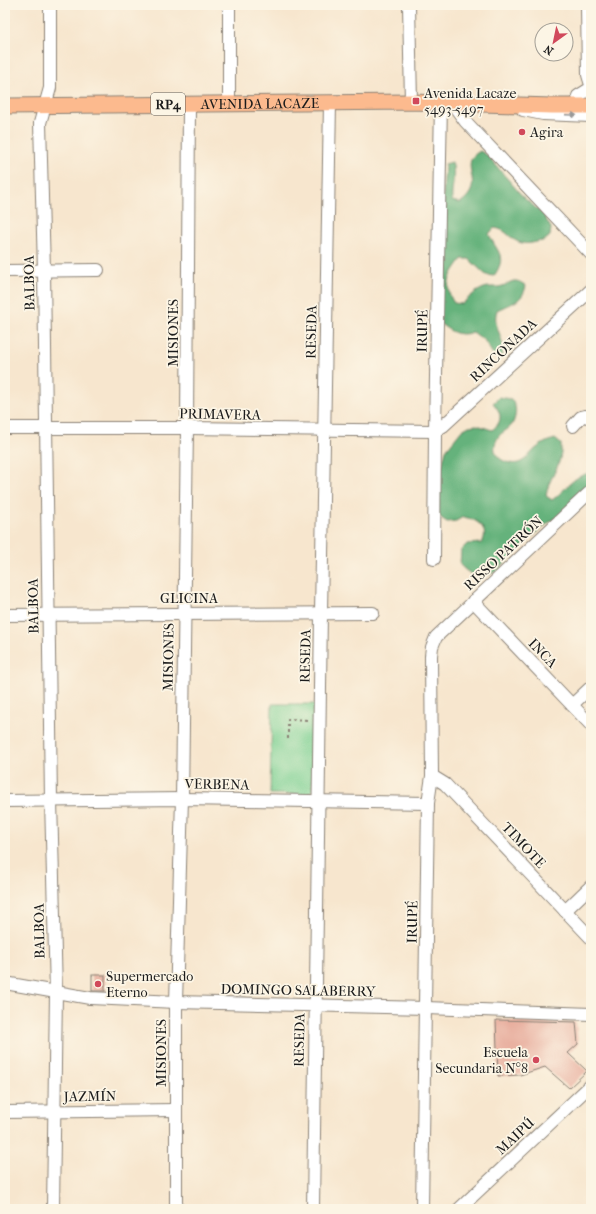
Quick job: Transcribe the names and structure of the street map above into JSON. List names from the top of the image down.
{
  "streets": {
    "main road": ["AVENIDA LACAZE", "RP4"],
    "street": [
      "BALBOA",
      "IRUPÉ",
      "RESEDA",
      "MISIONES",
      "RINCONADA",
      "PRIMAVERA",
      "RISSO PATRÓN",
      "GLICINA",
      "INCA",
      "VERBENA",
      "TIMOTE",
      "DOMINGO SALABERRY",
      "JAZMÍN",
      "MAIPÚ"
    ]
  },
  "crossings": [
    ["AVENIDA LACAZE", "BALBOA"],
    ["AVENIDA LACAZE", "IRUPÉ"],
    ["AVENIDA LACAZE", "RESEDA"],
    ["AVENIDA LACAZE", "MISIONES"],
    ["BALBOA", "PRIMAVERA"],
    ["BALBOA", "GLICINA"],
    ["BALBOA", "VERBENA"],
    ["BALBOA", "DOMINGO SALABERRY"],
    ["BALBOA", "JAZMÍN"],
    ["IRUPÉ", "RINCONADA"],
    ["IRUPÉ", "PRIMAVERA"],
    ["IRUPÉ", "RISSO PATRÓN"],
    ["IRUPÉ", "VERBENA"],
    ["IRUPÉ", "TIMOTE"],
    ["IRUPÉ", "DOMINGO SALABERRY"],
    ["RESEDA", "PRIMAVERA"],
    ["RESEDA", "GLICINA"],
    ["RESEDA", "VERBENA"],
    ["RESEDA", "DOMINGO SALABERRY"],
    ["MISIONES", "PRIMAVERA"],
    ["MISIONES", "GLICINA"],
    ["MISIONES", "VERBENA"],
    ["MISIONES", "DOMINGO SALABERRY"],
    ["MISIONES", "JAZMÍN"],
    ["RINCONADA", "PRIMAVERA"],
    ["RISSO PATRÓN", "INCA"]
  ],
  "places": {
    "transit": ["Avenida Lacaze 5493-5497"],
    "other": ["Agira", "Supermercado Eterno", "Escuela Secundaria N°8"]
  },
  "north": "bottom left"
}
